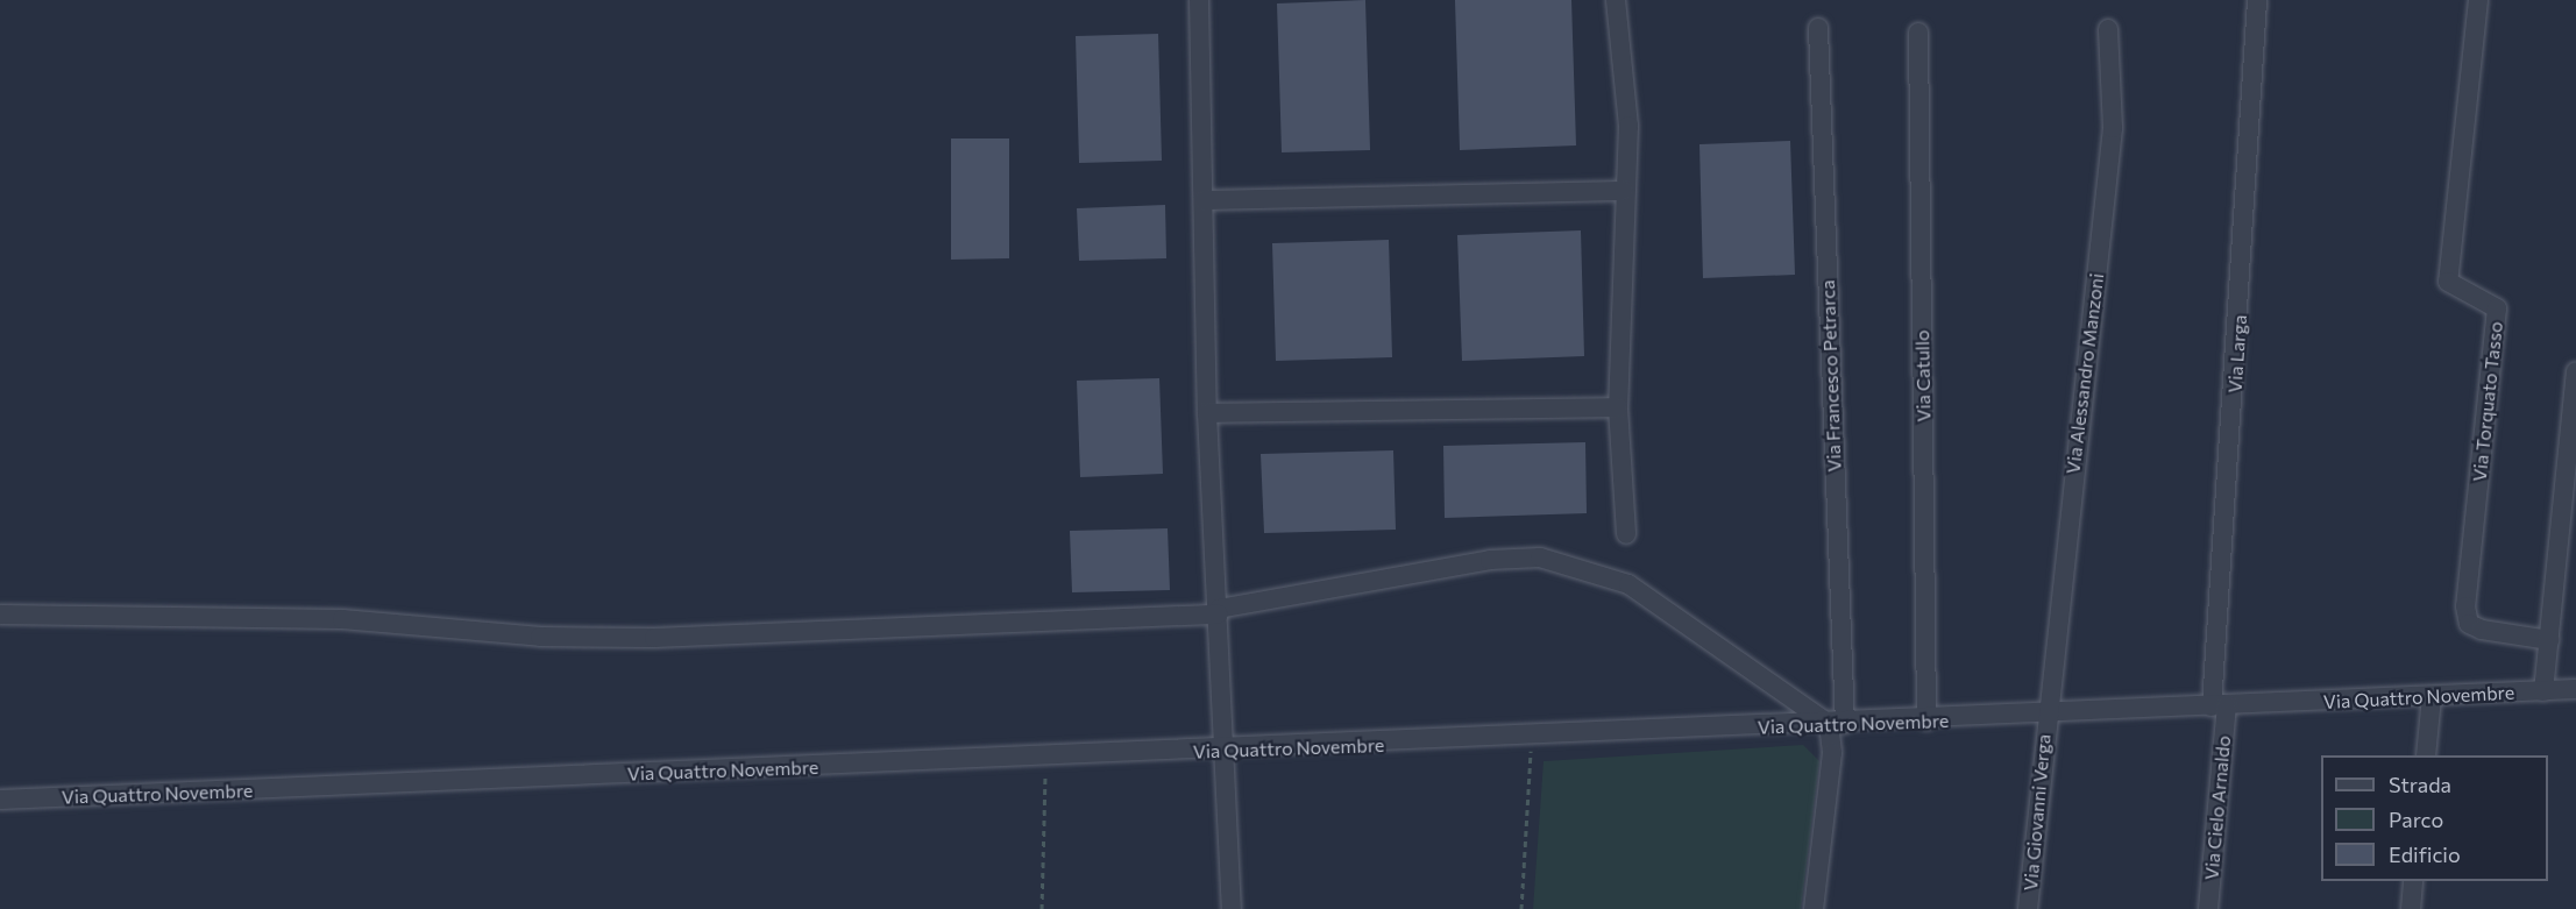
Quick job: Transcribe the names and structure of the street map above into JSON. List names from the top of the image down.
{
  "streets": {
    "street": [
      "Via Larga",
      "Via Alessandro Manzoni",
      "Via Francesco Petrarca",
      "Via Catullo",
      "Via Torquato Tasso",
      "Via Quattro Novembre",
      "Via Cielo Arnaldo",
      "Via Giovanni Verga"
    ]
  },
  "crossings": [
    ["Via Larga", "Via Quattro Novembre"],
    ["Via Larga", "Via Cielo Arnaldo"],
    ["Via Alessandro Manzoni", "Via Quattro Novembre"],
    ["Via Alessandro Manzoni", "Via Giovanni Verga"],
    ["Via Francesco Petrarca", "Via Quattro Novembre"],
    ["Via Catullo", "Via Quattro Novembre"],
    ["Via Quattro Novembre", "Via Cielo Arnaldo"],
    ["Via Quattro Novembre", "Via Giovanni Verga"]
  ],
  "legend": ["Strada", "Parco", "Edificio"]
}
